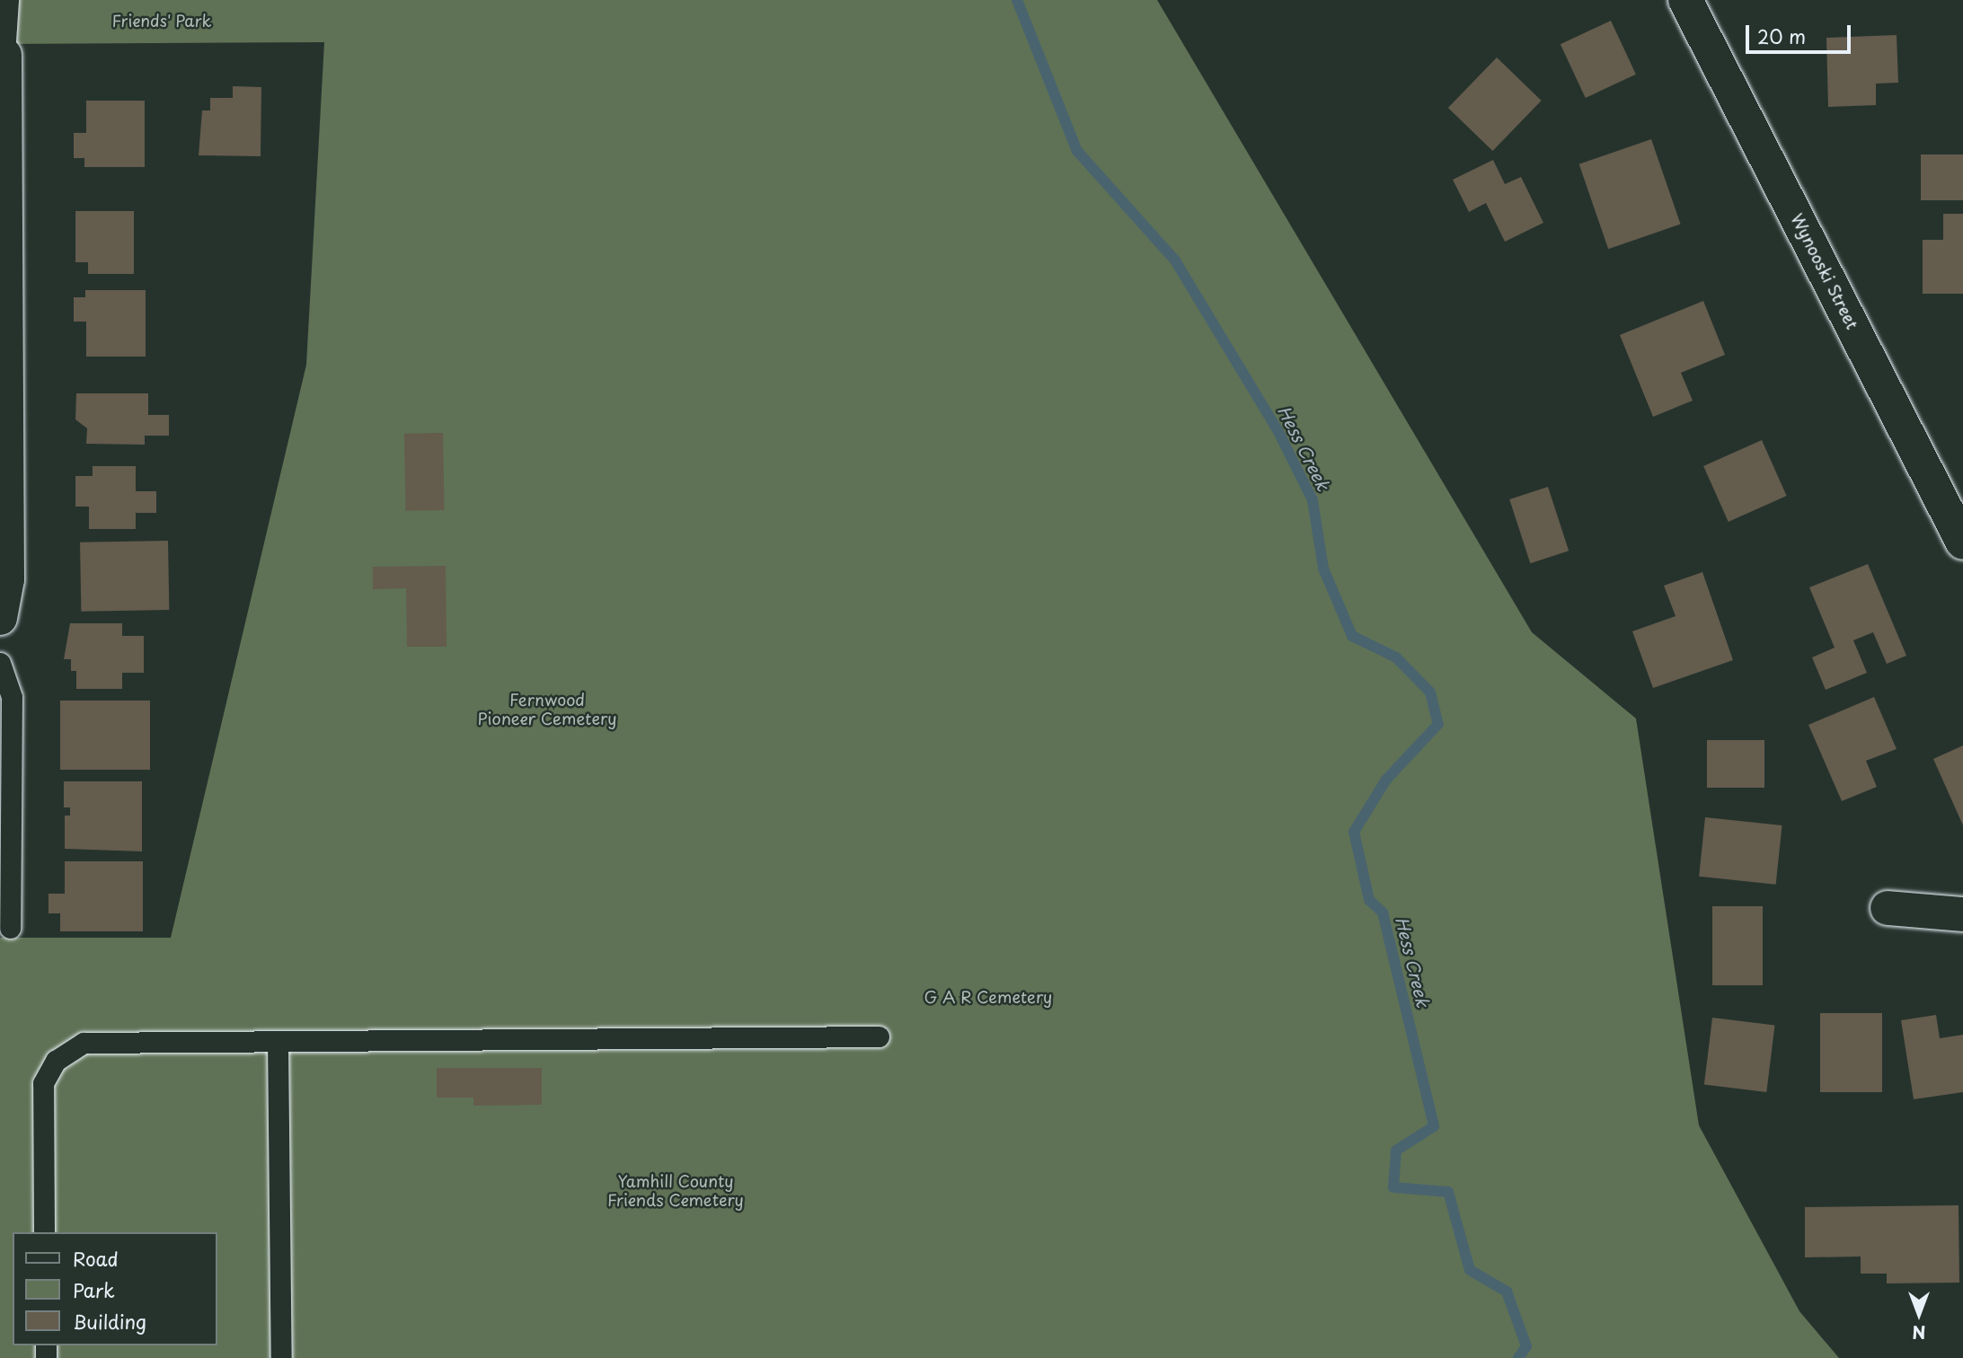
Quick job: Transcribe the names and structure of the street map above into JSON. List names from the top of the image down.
{
  "streets": {
    "street": ["Wynooski Street"]
  },
  "water": ["Hess Creek"],
  "parks": [
    "Friends' Park",
    "Fernwood Pioneer Cemetery",
    "G A R Cemetery",
    "Yamhill County Friends Cemetery"
  ],
  "legend": ["Road", "Park", "Building"],
  "scale_bar": "20 m",
  "north": "bottom"
}
